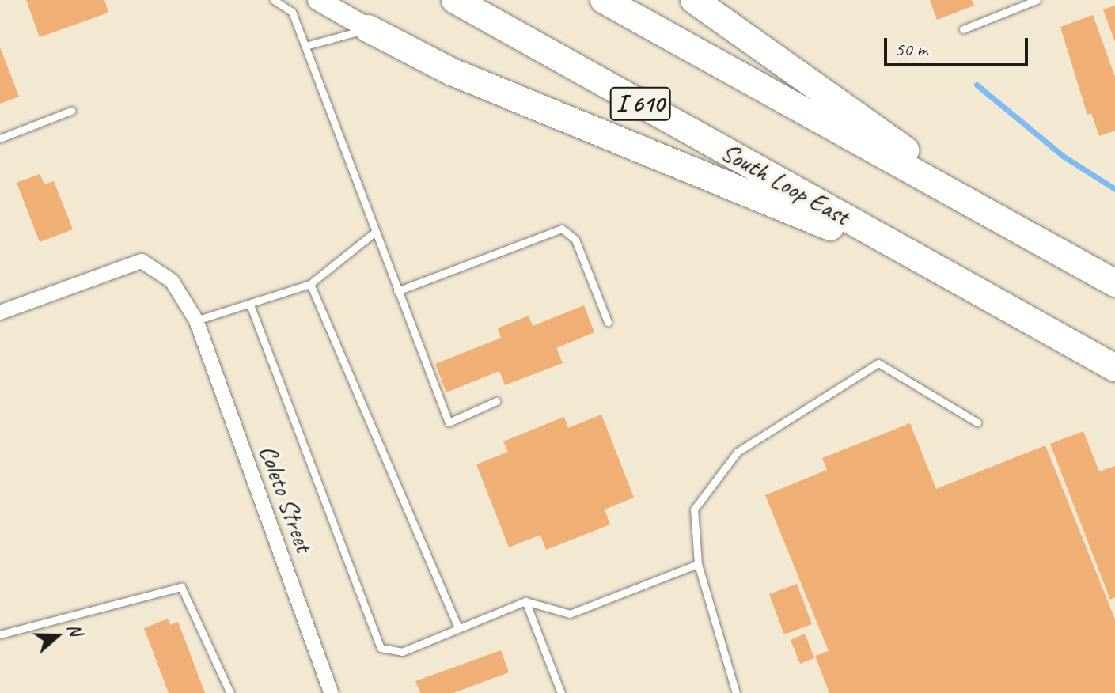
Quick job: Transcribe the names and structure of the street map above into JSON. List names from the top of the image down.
{
  "streets": {
    "highway": ["I 610", "South Loop East"],
    "street": ["Coleto Street"]
  },
  "scale_bar": "50 m",
  "north": "right"
}
